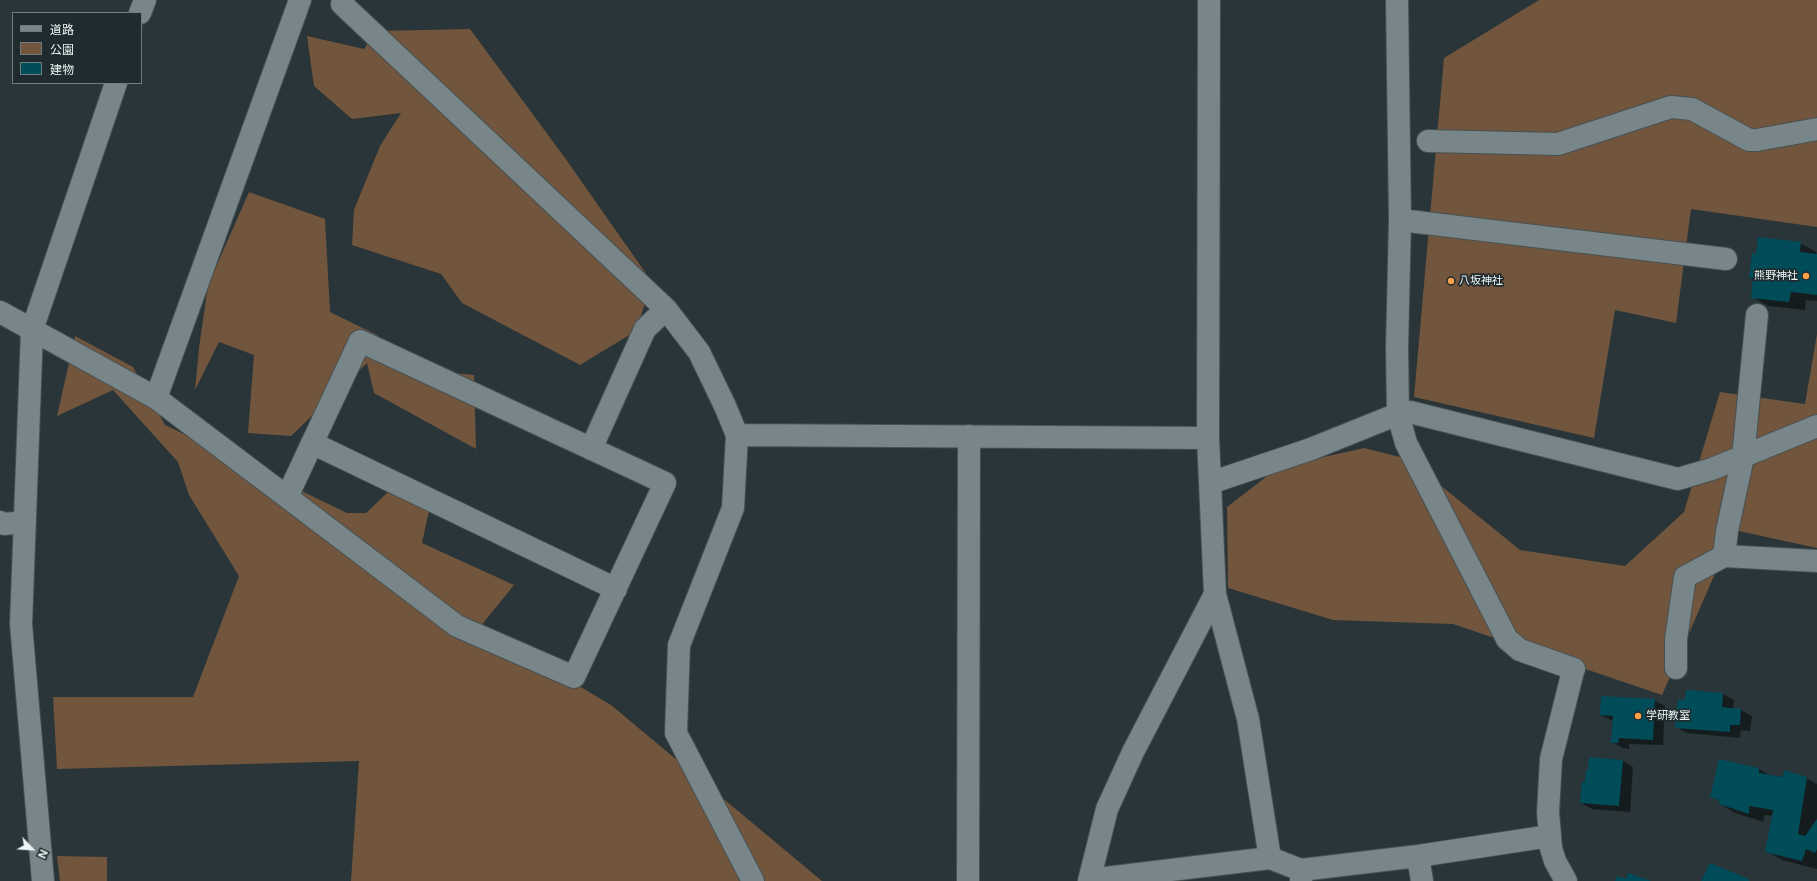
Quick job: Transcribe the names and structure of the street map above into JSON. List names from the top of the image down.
{
  "places": ["熊野神社", "八坂神社", "学研教室"],
  "legend": ["道路", "公園", "建物"],
  "north": "bottom right"
}
